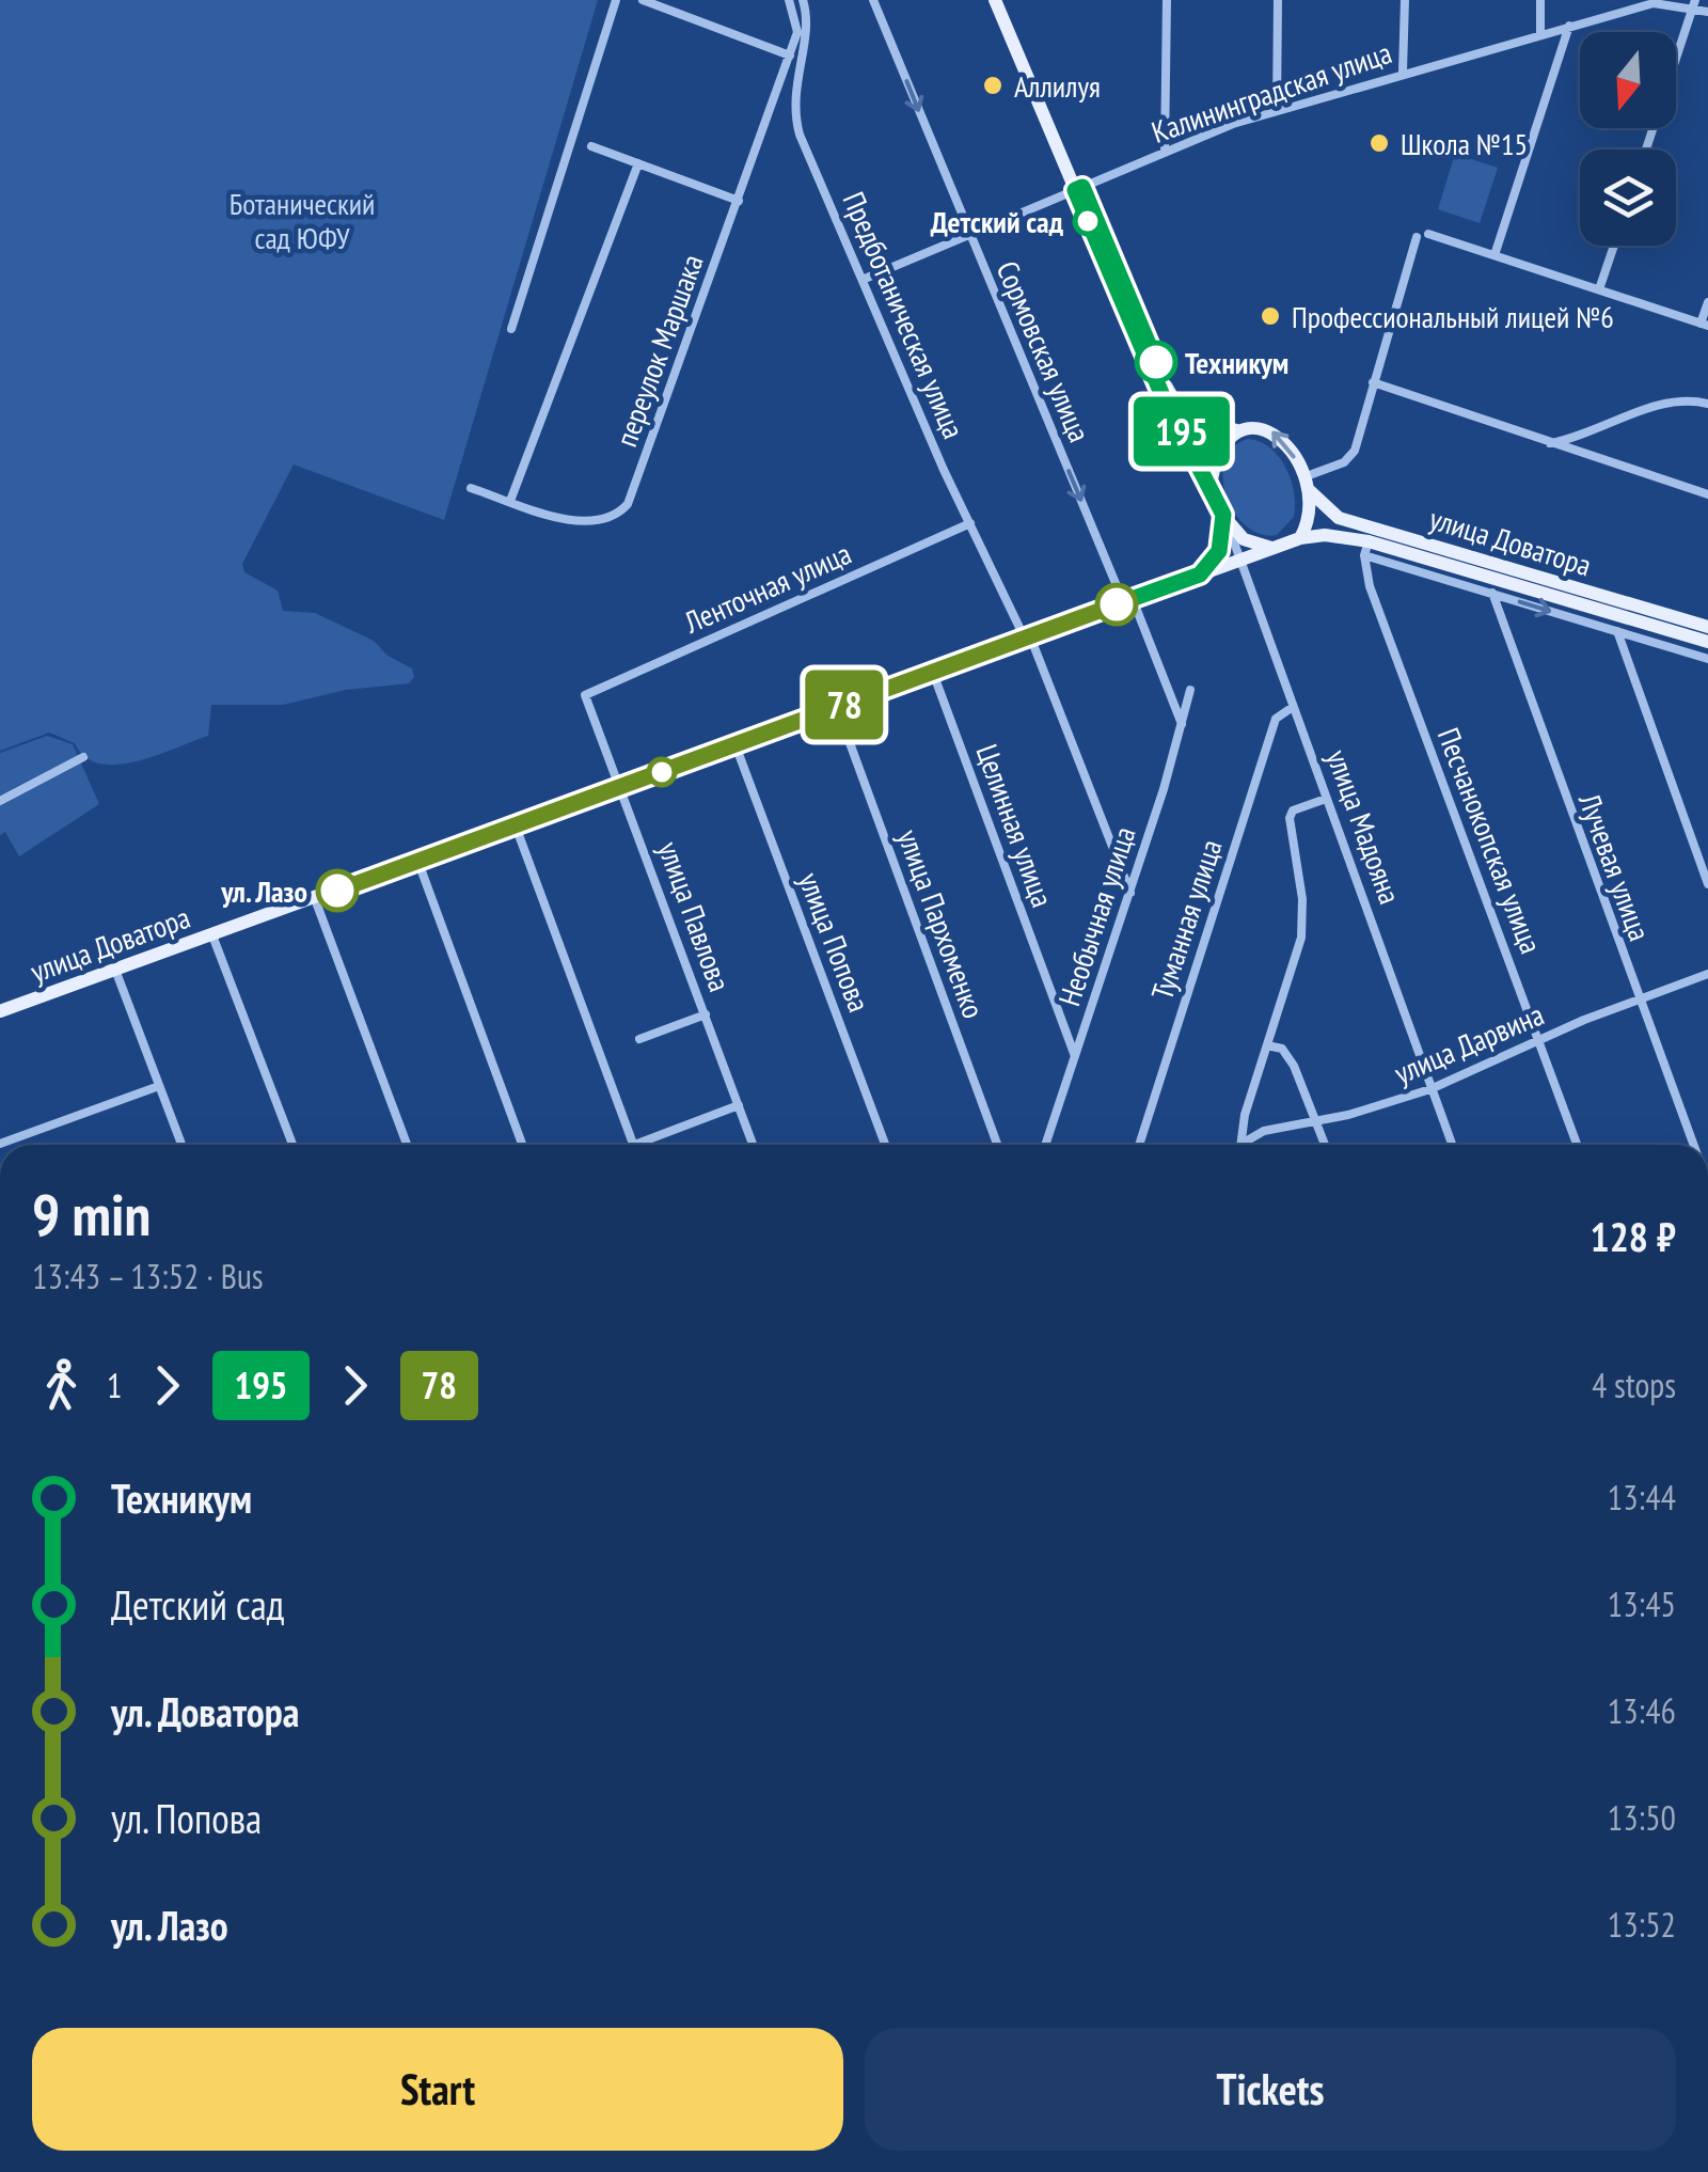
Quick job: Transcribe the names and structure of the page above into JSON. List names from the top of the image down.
{
  "streets": {
    "main road": ["улица Доватора"],
    "street": [
      "Калининградская улица",
      "Предботаническая улица",
      "переулок Маршака",
      "Сормовская улица",
      "Ленточная улица",
      "Целинная улица",
      "улица Мадояна",
      "Песчанокопская улица",
      "Лучевая улица",
      "улица Павлова",
      "Необычная улица",
      "Туманная улица",
      "улица Пархоменко",
      "улица Попова",
      "улица Дарвина"
    ]
  },
  "crossings": [
    ["Калининградская улица", "Предботаническая улица"],
    ["Калининградская улица", "Сормовская улица"],
    ["Предботаническая улица", "улица Доватора"],
    ["Предботаническая улица", "Ленточная улица"],
    ["Предботаническая улица", "Необычная улица"],
    ["Сормовская улица", "улица Доватора"],
    ["Сормовская улица", "Необычная улица"],
    ["улица Доватора", "Целинная улица"],
    ["улица Доватора", "улица Мадояна"],
    ["улица Доватора", "Песчанокопская улица"],
    ["улица Доватора", "Лучевая улица"],
    ["улица Доватора", "улица Павлова"],
    ["улица Доватора", "улица Пархоменко"],
    ["улица Доватора", "улица Попова"],
    ["Ленточная улица", "улица Павлова"],
    ["Целинная улица", "Необычная улица"],
    ["улица Мадояна", "Туманная улица"],
    ["улица Мадояна", "улица Дарвина"],
    ["Песчанокопская улица", "улица Дарвина"],
    ["Лучевая улица", "улица Дарвина"]
  ],
  "one_way": ["Сормовская улица"],
  "parks": ["Ботанический сад ЮФУ"],
  "places": [
    "Аллилуя",
    "Школа №15",
    "Детский сад",
    "Профессиональный лицей №6",
    "Техникум",
    "ул. Лазо"
  ],
  "lines": ["bus line 195", "bus line 78"],
  "north": "bottom",
  "page": {
    "on_map": ["195", "78"],
    "heading": ["9 min", "13:43 – 13:52 · Bus", "128 ₽"],
    "legs": [
      "1",
      "195",
      "78",
      "4 stops"
    ],
    "list": [
      {
        "name": "Техникум",
        "value": "13:44"
      },
      {
        "name": "Детский сад",
        "value": "13:45"
      },
      {
        "name": "ул. Доватора",
        "value": "13:46"
      },
      {
        "name": "ул. Попова",
        "value": "13:50"
      },
      {
        "name": "ул. Лазо",
        "value": "13:52"
      }
    ],
    "buttons": ["Start", "Tickets"]
  }
}
